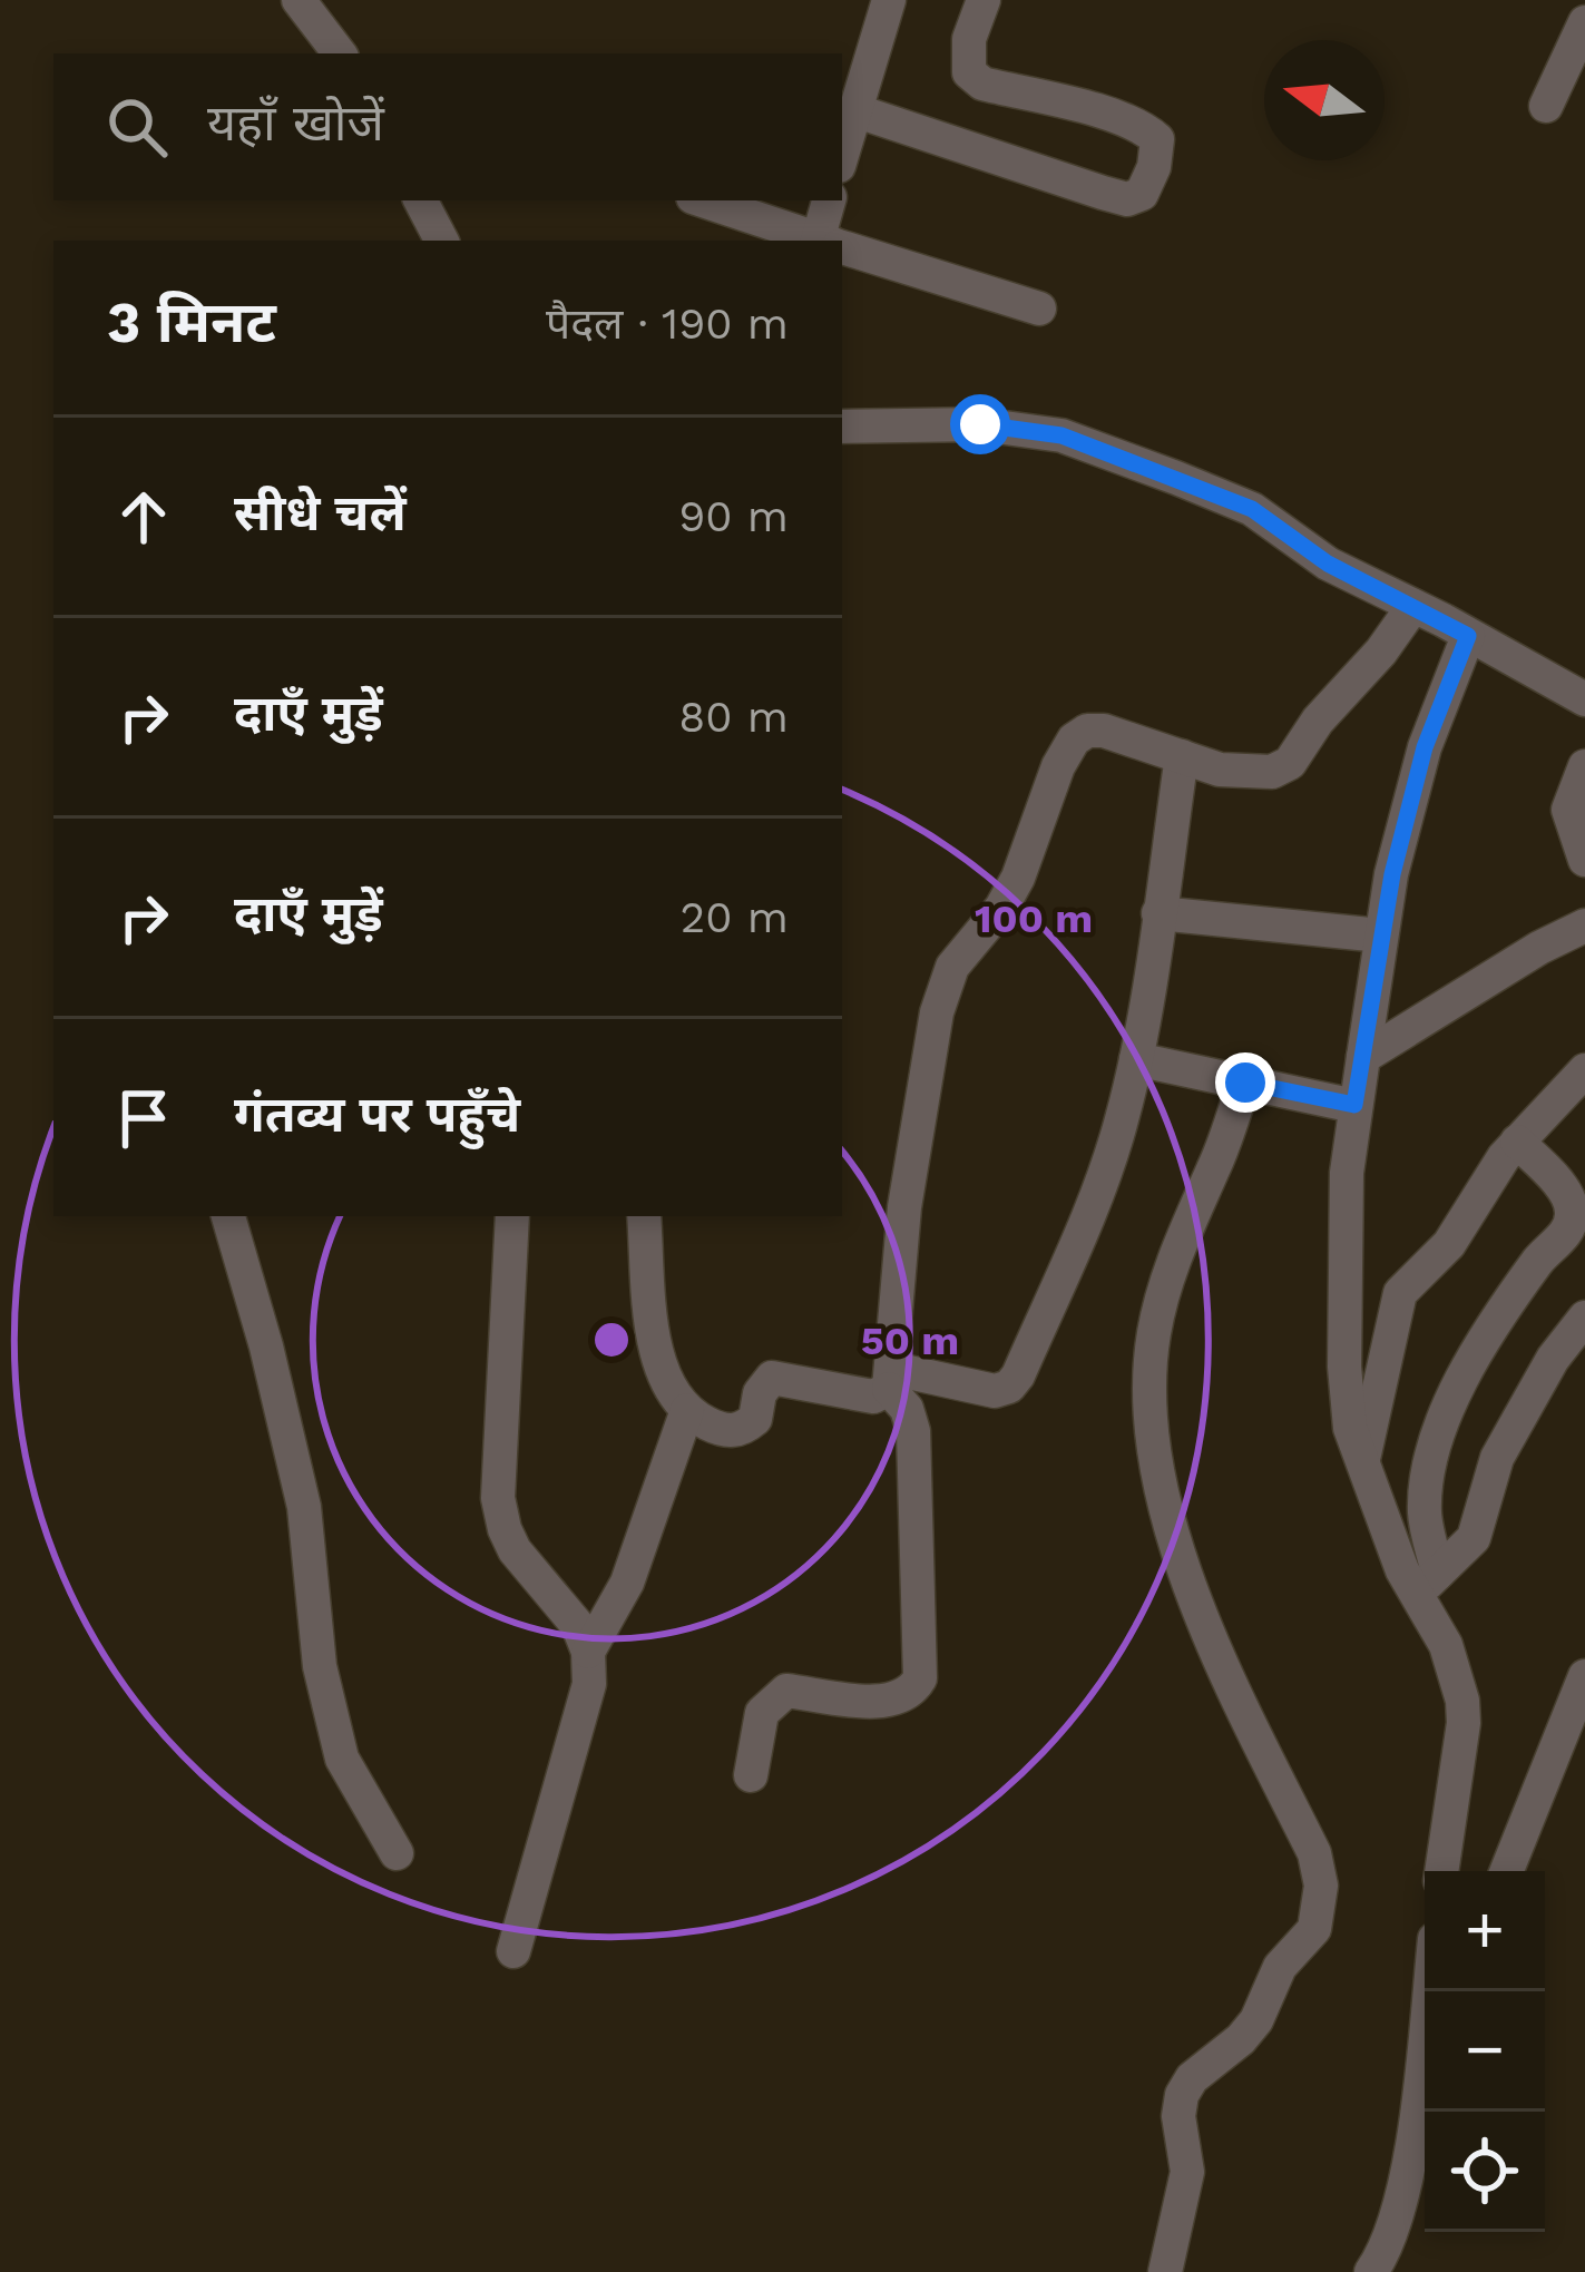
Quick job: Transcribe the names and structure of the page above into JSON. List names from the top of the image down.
{
  "north": "left",
  "page": {
    "search": "यहाँ खोजें",
    "heading": ["3 मिनट", "पैदल · 190 m"],
    "list": [
      ["सीधे चलें", "90 m"],
      ["दाएँ मुड़ें", "80 m"],
      ["दाएँ मुड़ें", "20 m"],
      "गंतव्य पर पहुँचे"
    ],
    "map_buttons": ["+", "−"]
  },
  "rings": ["100 m", "50 m"]
}
